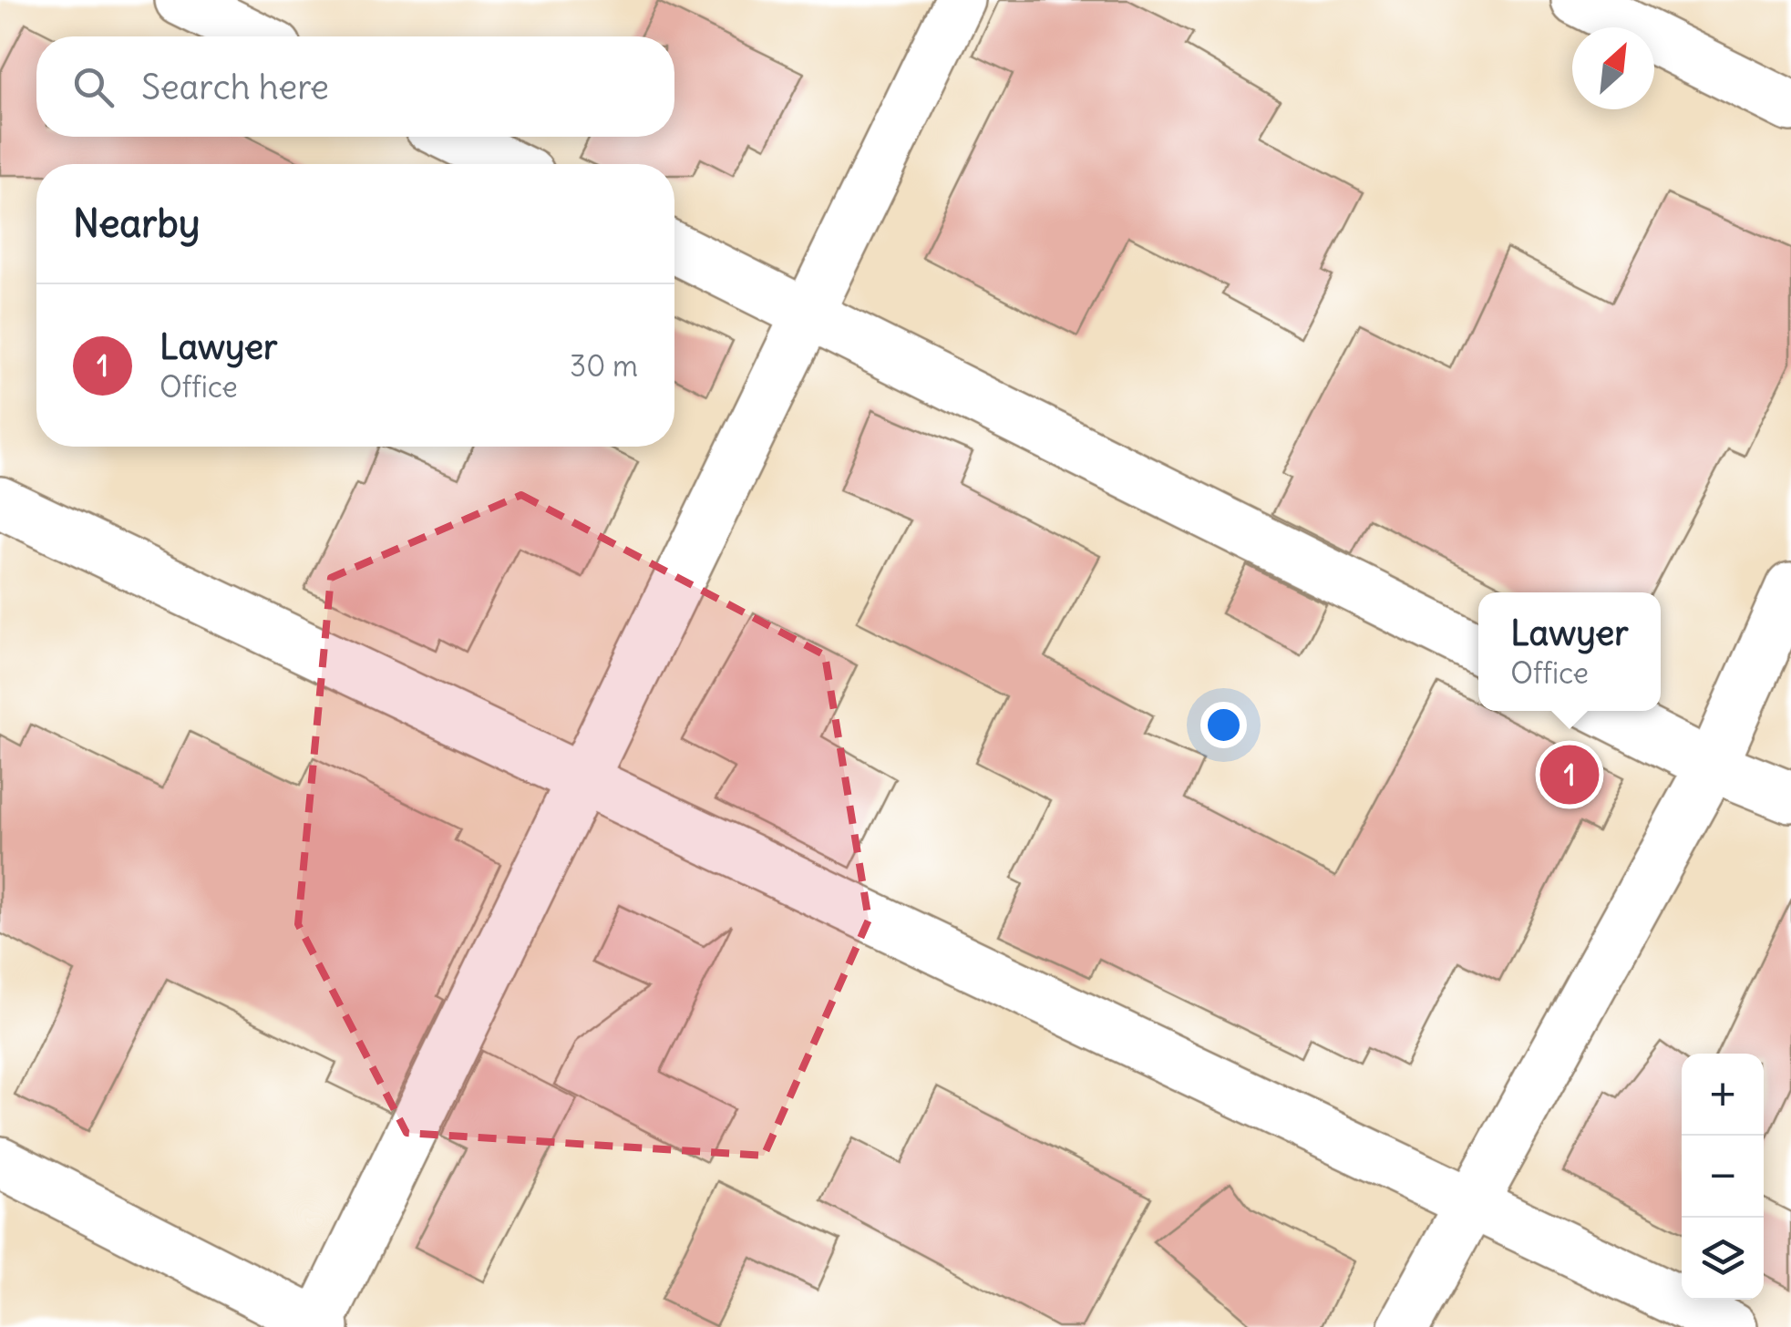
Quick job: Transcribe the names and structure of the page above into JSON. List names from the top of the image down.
{
  "north": "top right",
  "page": {
    "search": "Search here",
    "heading": "Nearby",
    "list": [
      {
        "mark": "1",
        "name": "Lawyer",
        "note": "Office",
        "value": "30 m"
      }
    ],
    "popup": ["Lawyer", "Office"],
    "pins": "1",
    "map_buttons": ["+", "−"]
  }
}
